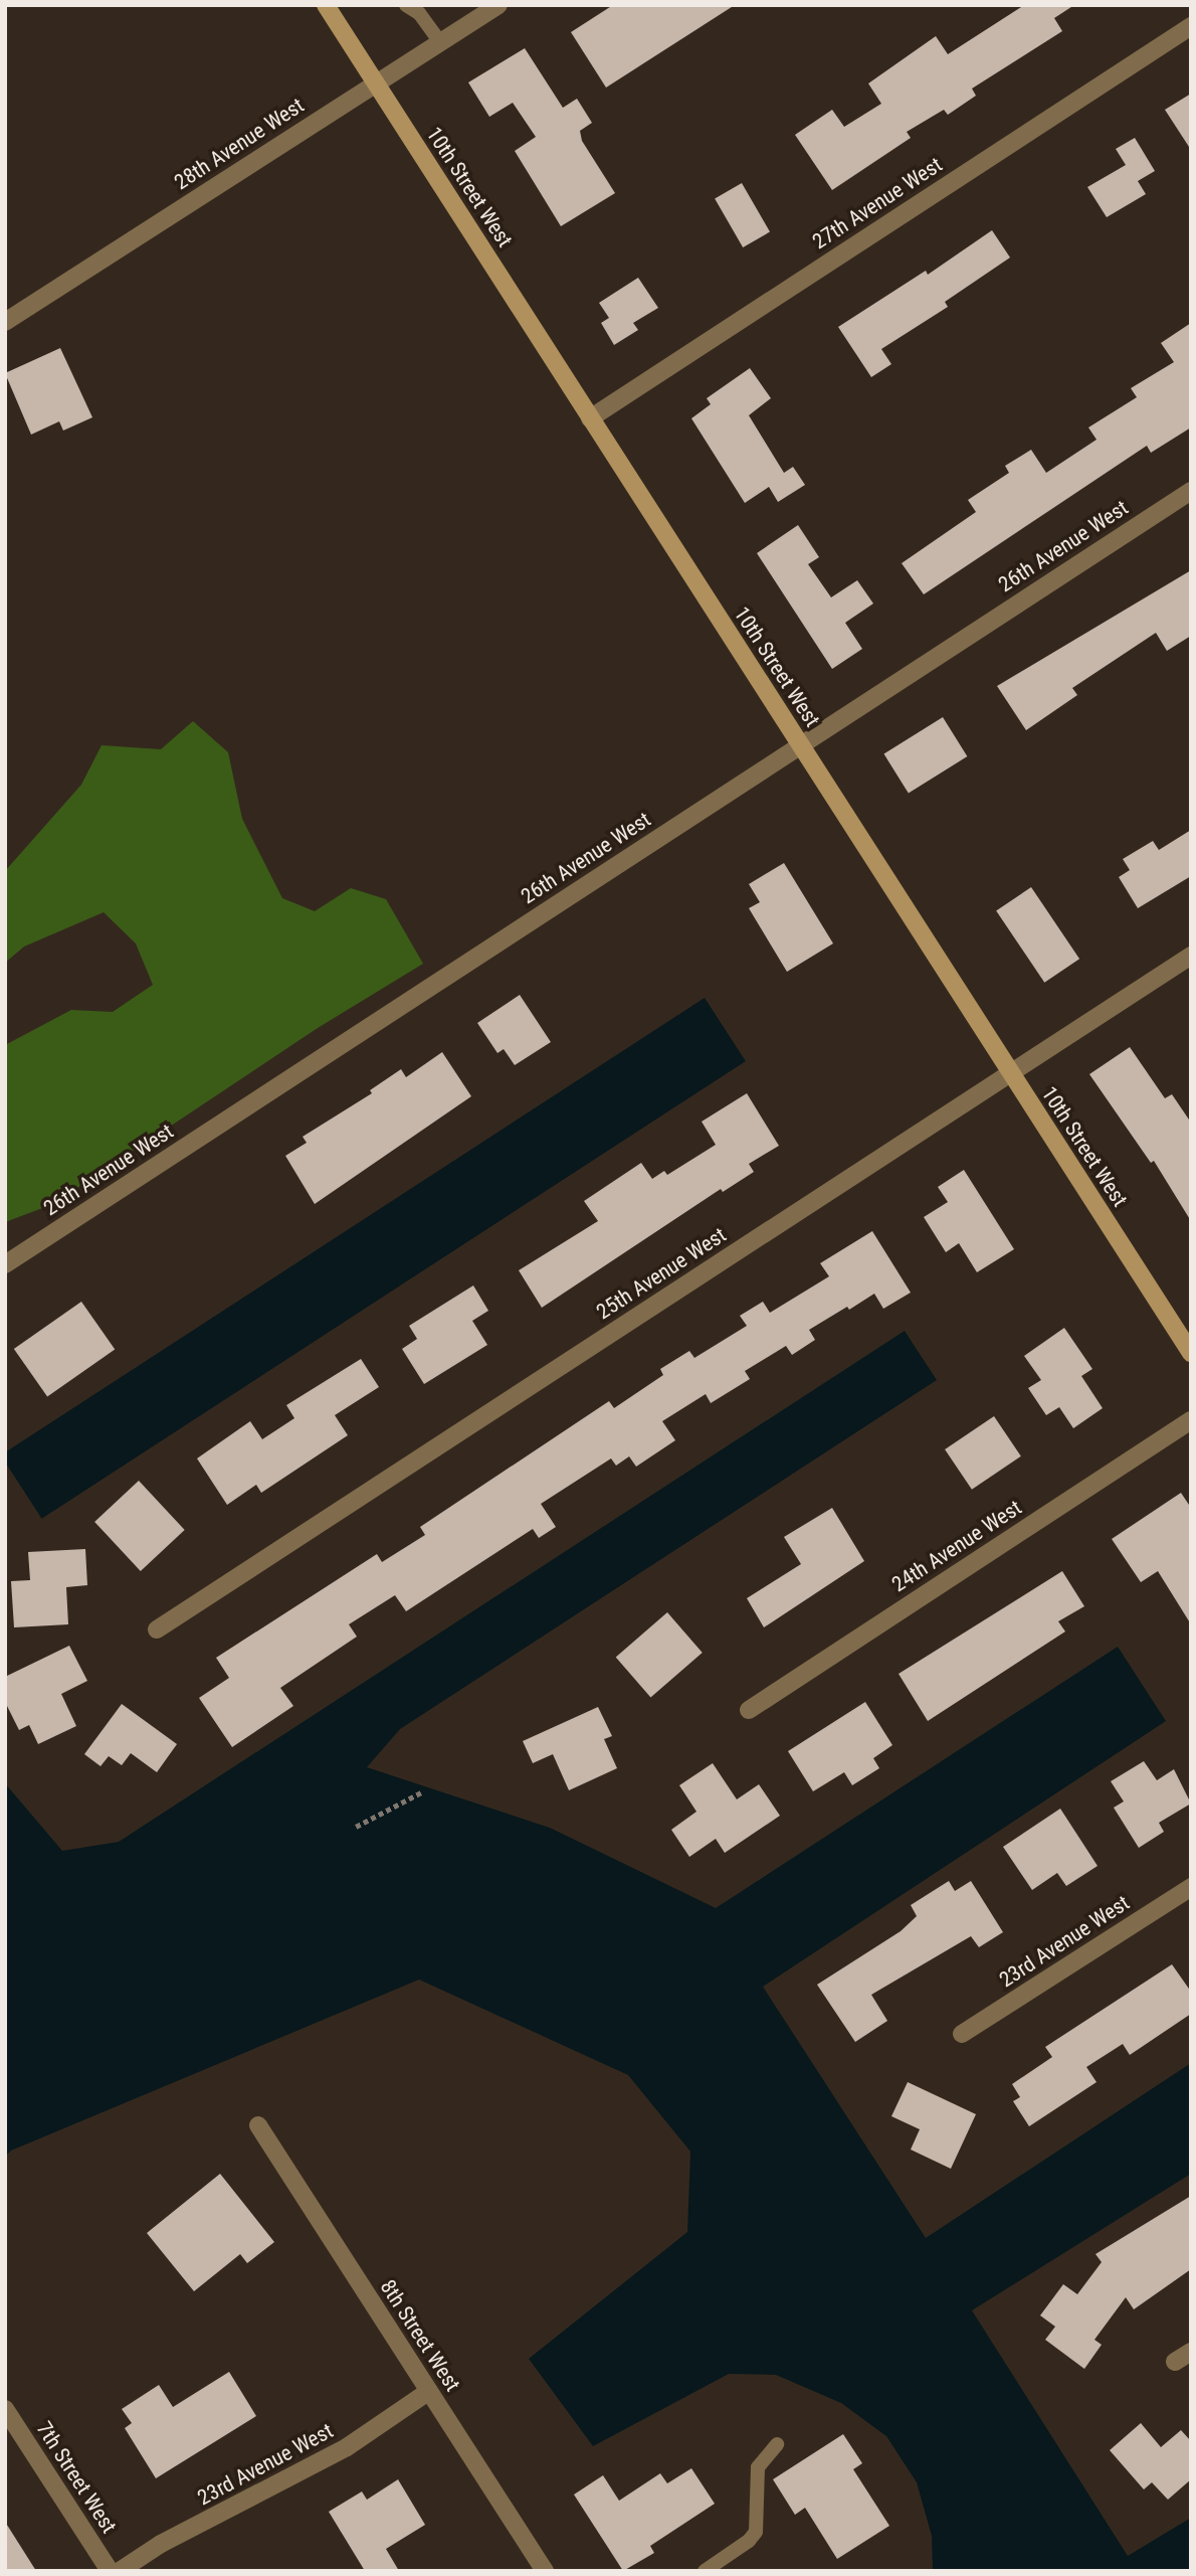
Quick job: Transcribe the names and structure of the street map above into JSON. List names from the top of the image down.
{
  "streets": {
    "street": [
      "28th Avenue West",
      "10th Street West",
      "27th Avenue West",
      "26th Avenue West",
      "25th Avenue West",
      "24th Avenue West",
      "23rd Avenue West",
      "8th Street West",
      "7th Street West"
    ]
  },
  "crossings": [
    ["28th Avenue West", "10th Street West"],
    ["10th Street West", "27th Avenue West"],
    ["10th Street West", "26th Avenue West"],
    ["10th Street West", "25th Avenue West"],
    ["23rd Avenue West", "8th Street West"]
  ]
}
